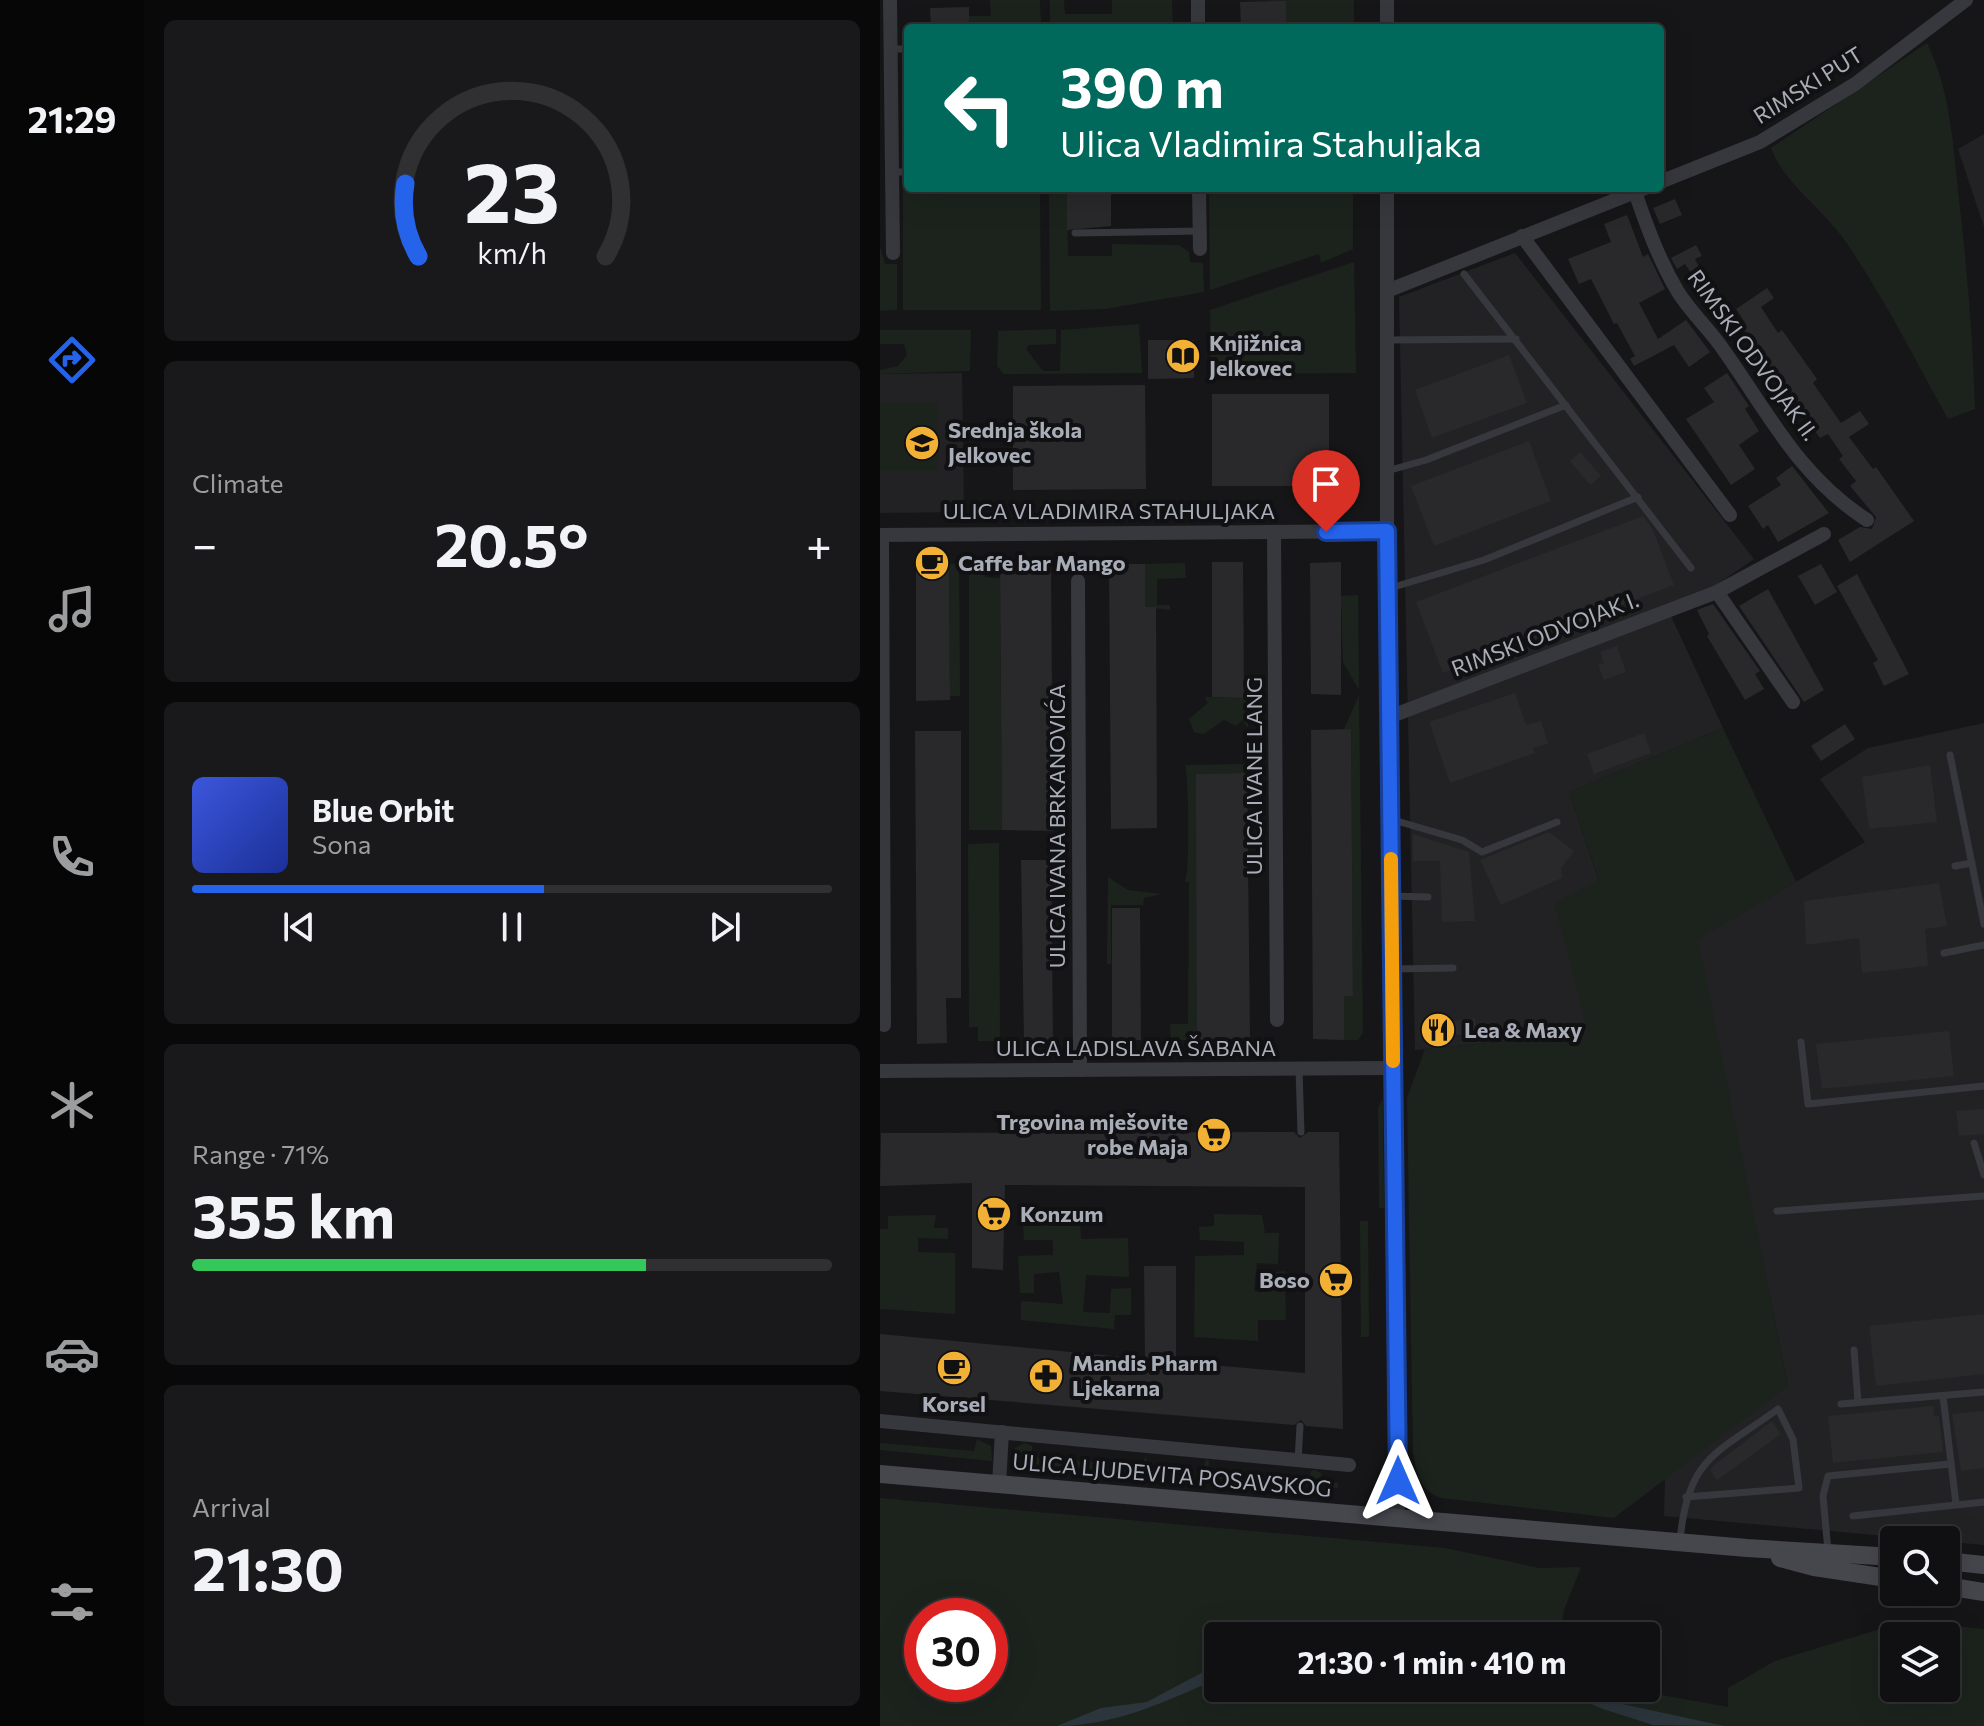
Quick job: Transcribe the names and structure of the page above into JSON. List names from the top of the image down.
{
  "streets": {
    "main road": ["ULICA LJUDEVITA POSAVSKOG"],
    "street": [
      "RIMSKI PUT",
      "RIMSKI ODVOJAK II.",
      "ULICA VLADIMIRA STAHULJAKA",
      "RIMSKI ODVOJAK I.",
      "ULICA IVANE LANG",
      "ULICA IVANA BRKANOVIĆA",
      "ULICA LADISLAVA ŠABANA"
    ]
  },
  "crossings": [
    ["ULICA VLADIMIRA STAHULJAKA", "ULICA IVANE LANG"],
    ["ULICA IVANA BRKANOVIĆA", "ULICA LADISLAVA ŠABANA"]
  ],
  "places": {
    "library": ["Knjižnica Jelkovec"],
    "school or university": ["Srednja škola Jelkovec"],
    "cafe": ["Caffe bar Mango", "Korsel"],
    "restaurant": ["Lea & Maxy"],
    "supermarket": ["Trgovina mješovite robe Maja", "Konzum", "Boso"],
    "pharmacy": ["Mandis Pharm Ljekarna"]
  },
  "page": {
    "tabs": "21:29",
    "turn": ["390 m", "Ulica Vladimira Stahuljaka"],
    "tile": [
      "Climate",
      ["Range · 71%", "355 km"],
      ["Arrival", "21:30"]
    ],
    "heat": ["−", "20.5°", "+"],
    "song": ["Blue Orbit", "Sona"],
    "limit": "30",
    "trip": "21:30 · 1 min · 410 m",
    "gauge": ["23", "km/h"]
  }
}
